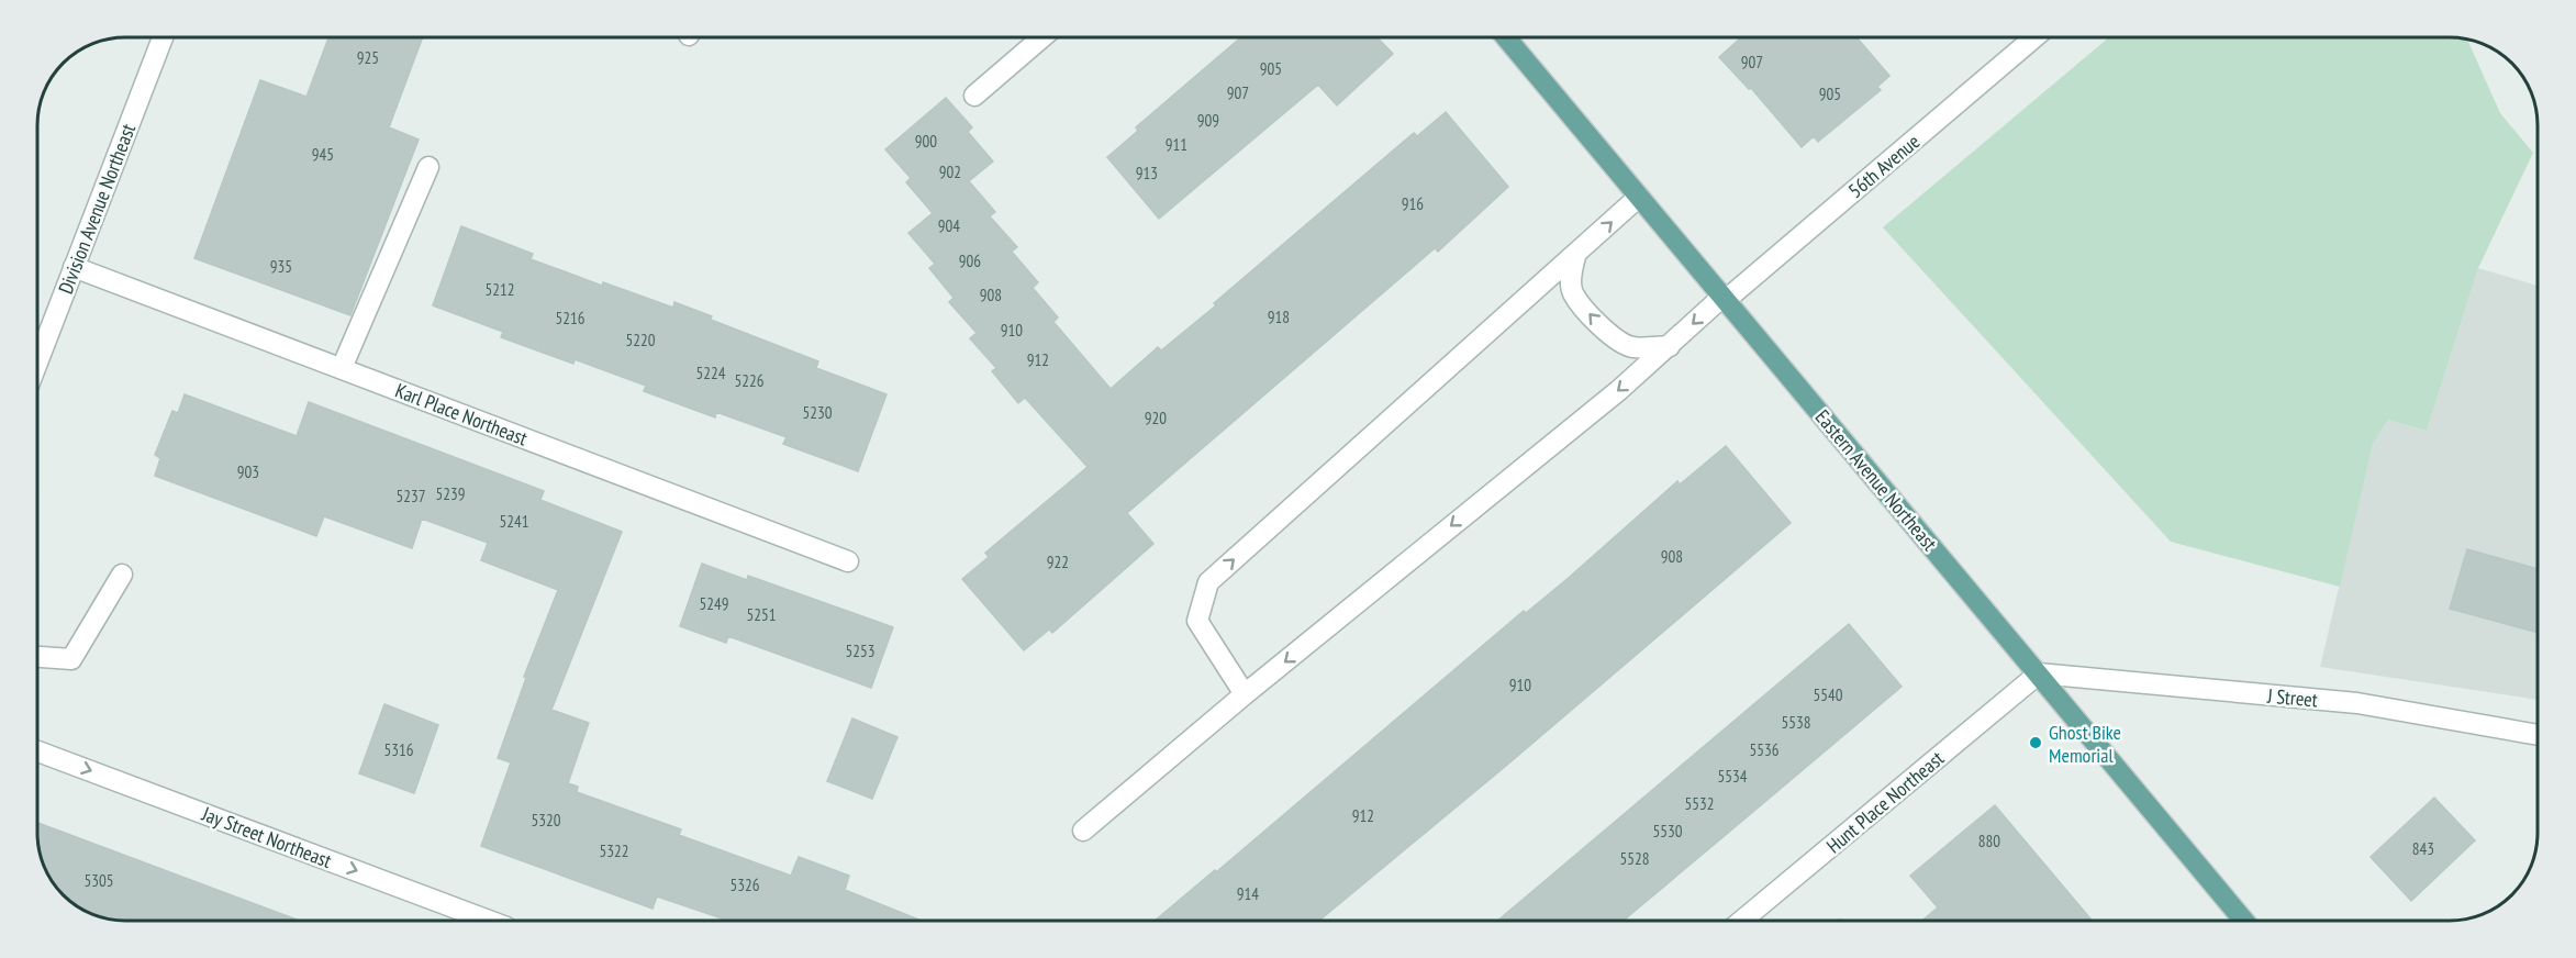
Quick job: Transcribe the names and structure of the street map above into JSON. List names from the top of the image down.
{
  "streets": {
    "main road": ["Eastern Avenue Northeast"],
    "street": [
      "56th Avenue",
      "Division Avenue Northeast",
      "Karl Place Northeast",
      "J Street",
      "Hunt Place Northeast",
      "Jay Street Northeast"
    ]
  },
  "crossings": [
    ["56th Avenue", "Eastern Avenue Northeast"],
    ["Division Avenue Northeast", "Karl Place Northeast"],
    ["Eastern Avenue Northeast", "J Street"],
    ["Eastern Avenue Northeast", "Hunt Place Northeast"],
    ["J Street", "Hunt Place Northeast"]
  ],
  "one_way": ["56th Avenue", "Jay Street Northeast"],
  "places": ["Ghost Bike Memorial"],
  "house_numbers": [
    "925",
    "907",
    "905",
    "907",
    "905",
    "909",
    "900",
    "911",
    "945",
    "902",
    "913",
    "916",
    "904",
    "906",
    "935",
    "5212",
    "908",
    "918",
    "5216",
    "910",
    "5220",
    "912",
    "5224",
    "5226",
    "5230",
    "920",
    "903",
    "5239",
    "5237",
    "5241",
    "908",
    "922",
    "5249",
    "5251",
    "5253",
    "910",
    "5540",
    "5538",
    "5316",
    "5536",
    "5534",
    "5532",
    "912",
    "5320",
    "5530",
    "880",
    "843",
    "5322",
    "5528",
    "5305",
    "5326",
    "914"
  ]
}
